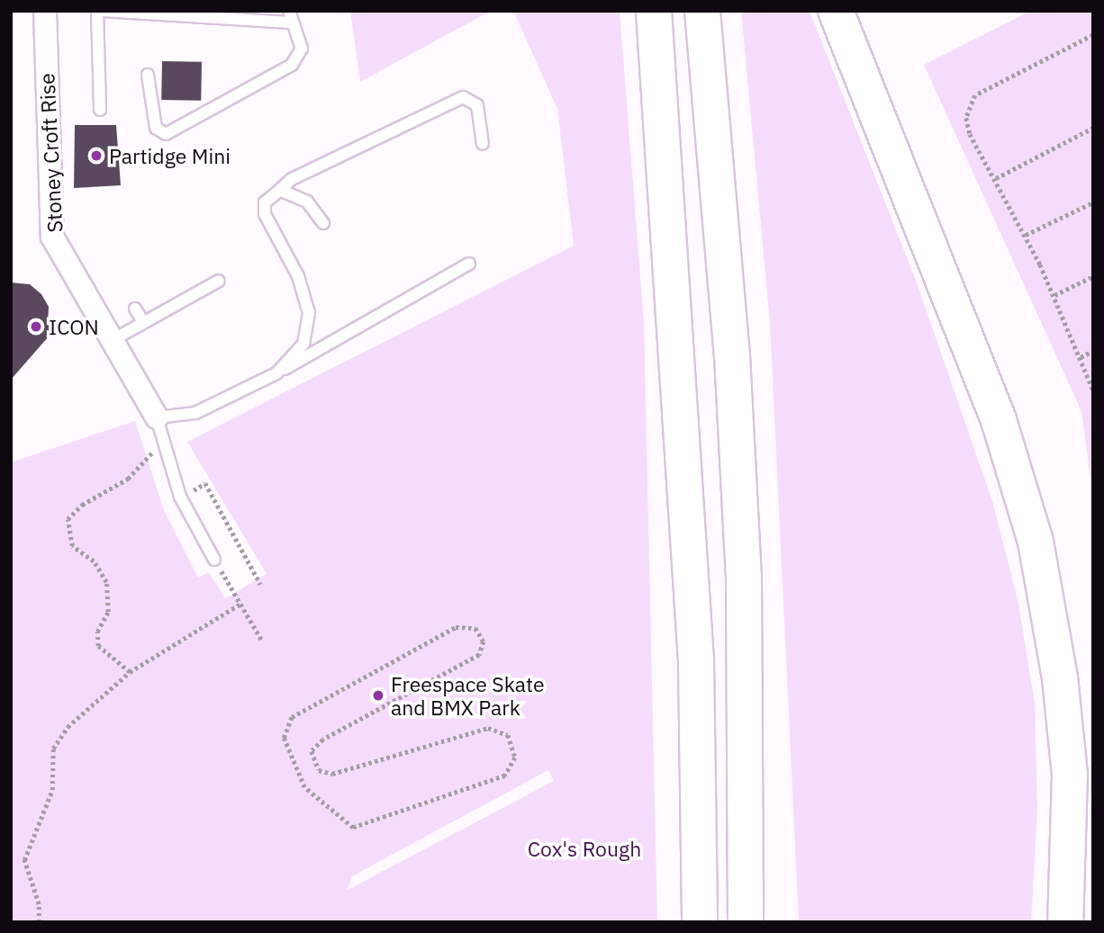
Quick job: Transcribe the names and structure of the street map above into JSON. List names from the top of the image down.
{
  "streets": {
    "street": ["Stoney Croft Rise"]
  },
  "parks": ["Cox's Rough"],
  "places": ["Partidge Mini", "ICON", "Freespace Skate and BMX Park"]
}
